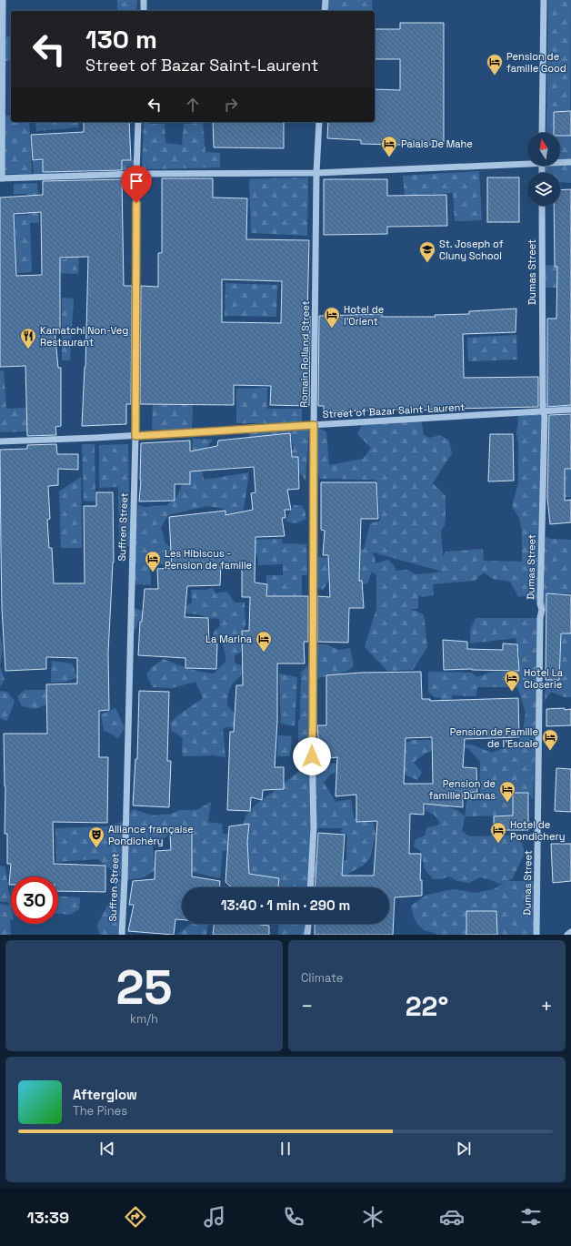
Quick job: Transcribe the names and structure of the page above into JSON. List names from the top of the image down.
{
  "streets": {
    "street": [
      "Dumas Street",
      "Romain Rolland Street",
      "Street of Bazar Saint-Laurent",
      "Suffren Street"
    ]
  },
  "crossings": [
    ["Dumas Street", "Street of Bazar Saint-Laurent"],
    ["Romain Rolland Street", "Street of Bazar Saint-Laurent"],
    ["Street of Bazar Saint-Laurent", "Suffren Street"]
  ],
  "places": {
    "hotel": [
      "Pension de famille Good",
      "Palais De Mahe",
      "Hotel de l'Orient",
      "Les Hibiscus - Pension de famille",
      "La Marina",
      "Hotel La Closerie",
      "Pension de Famille de l'Escale",
      "Pension de famille Dumas",
      "Hotel de Pondichery"
    ],
    "school or university": ["St. Joseph of Cluny School"],
    "restaurant": ["Kamatchi Non-Veg Restaurant"],
    "theatre": ["Alliance française Pondichéry"]
  },
  "north": "top",
  "page": {
    "turn": ["130 m", "Street of Bazar Saint-Laurent"],
    "limit": "30",
    "trip": "13:40 · 1 min · 290 m",
    "tile": [
      ["25", "km/h"],
      "Climate"
    ],
    "heat": ["−", "22°", "+"],
    "song": ["Afterglow", "The Pines"],
    "tabs": "13:39"
  }
}
